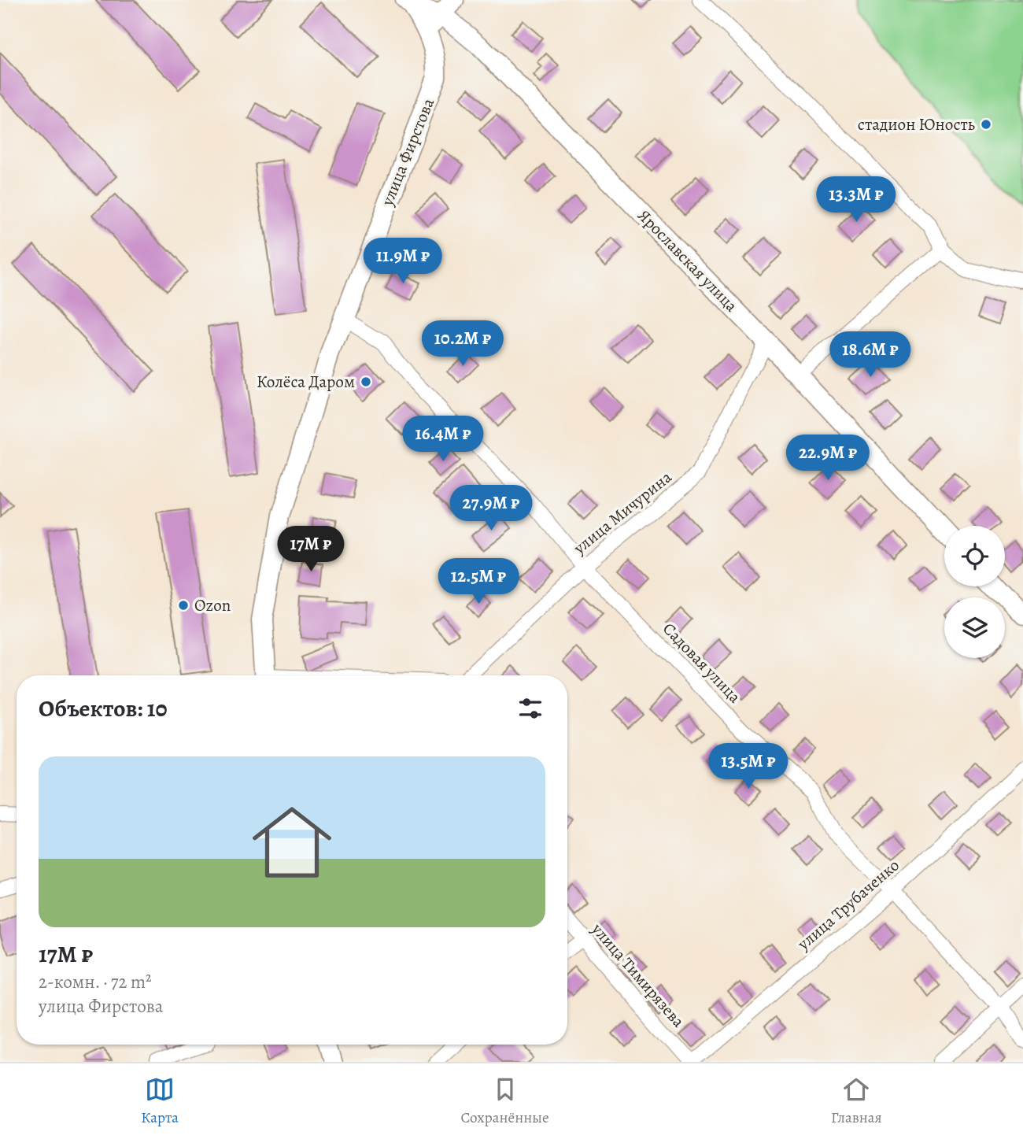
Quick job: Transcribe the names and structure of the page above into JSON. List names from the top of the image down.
{
  "streets": {
    "street": [
      "улица Фирстова",
      "Ярославская улица",
      "улица Мичурина",
      "Садовая улица",
      "улица Трубаченко",
      "улица Тимирязева"
    ]
  },
  "crossings": [
    ["улица Фирстова", "Ярославская улица"],
    ["улица Фирстова", "Садовая улица"],
    ["Ярославская улица", "улица Мичурина"],
    ["улица Мичурина", "Садовая улица"],
    ["Садовая улица", "улица Трубаченко"],
    ["улица Трубаченко", "улица Тимирязева"]
  ],
  "places": ["стадион Юность", "Колёса Даром", "Ozon"],
  "page": {
    "price": [
      "13.3M ₽",
      "11.9M ₽",
      "10.2M ₽",
      "18.6M ₽",
      "16.4M ₽",
      "22.9M ₽",
      "27.9M ₽",
      "17M ₽",
      "12.5M ₽",
      "13.5M ₽"
    ],
    "heading": "Объектов: 10",
    "list": [
      {
        "name": "17M ₽",
        "note": "2-комн. · 72 m² · улица Фирстова"
      }
    ],
    "tabs": ["Карта", "Сохранённые", "Главная"]
  }
}
